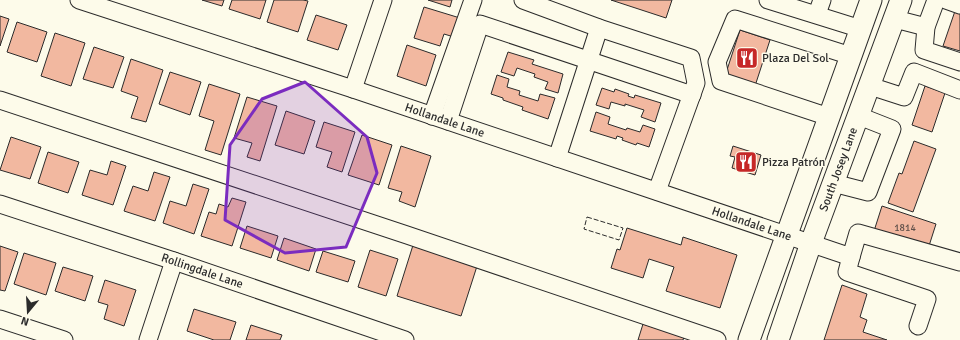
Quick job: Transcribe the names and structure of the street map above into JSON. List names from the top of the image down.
{
  "streets": {
    "main road": ["South Josey Lane"],
    "street": ["Hollandale Lane", "Rollingdale Lane"]
  },
  "crossings": [
    ["Hollandale Lane", "South Josey Lane"]
  ],
  "places": {
    "restaurant": ["Plaza Del Sol", "Pizza Patrón"]
  },
  "house_numbers": ["1814"],
  "north": "bottom"
}
